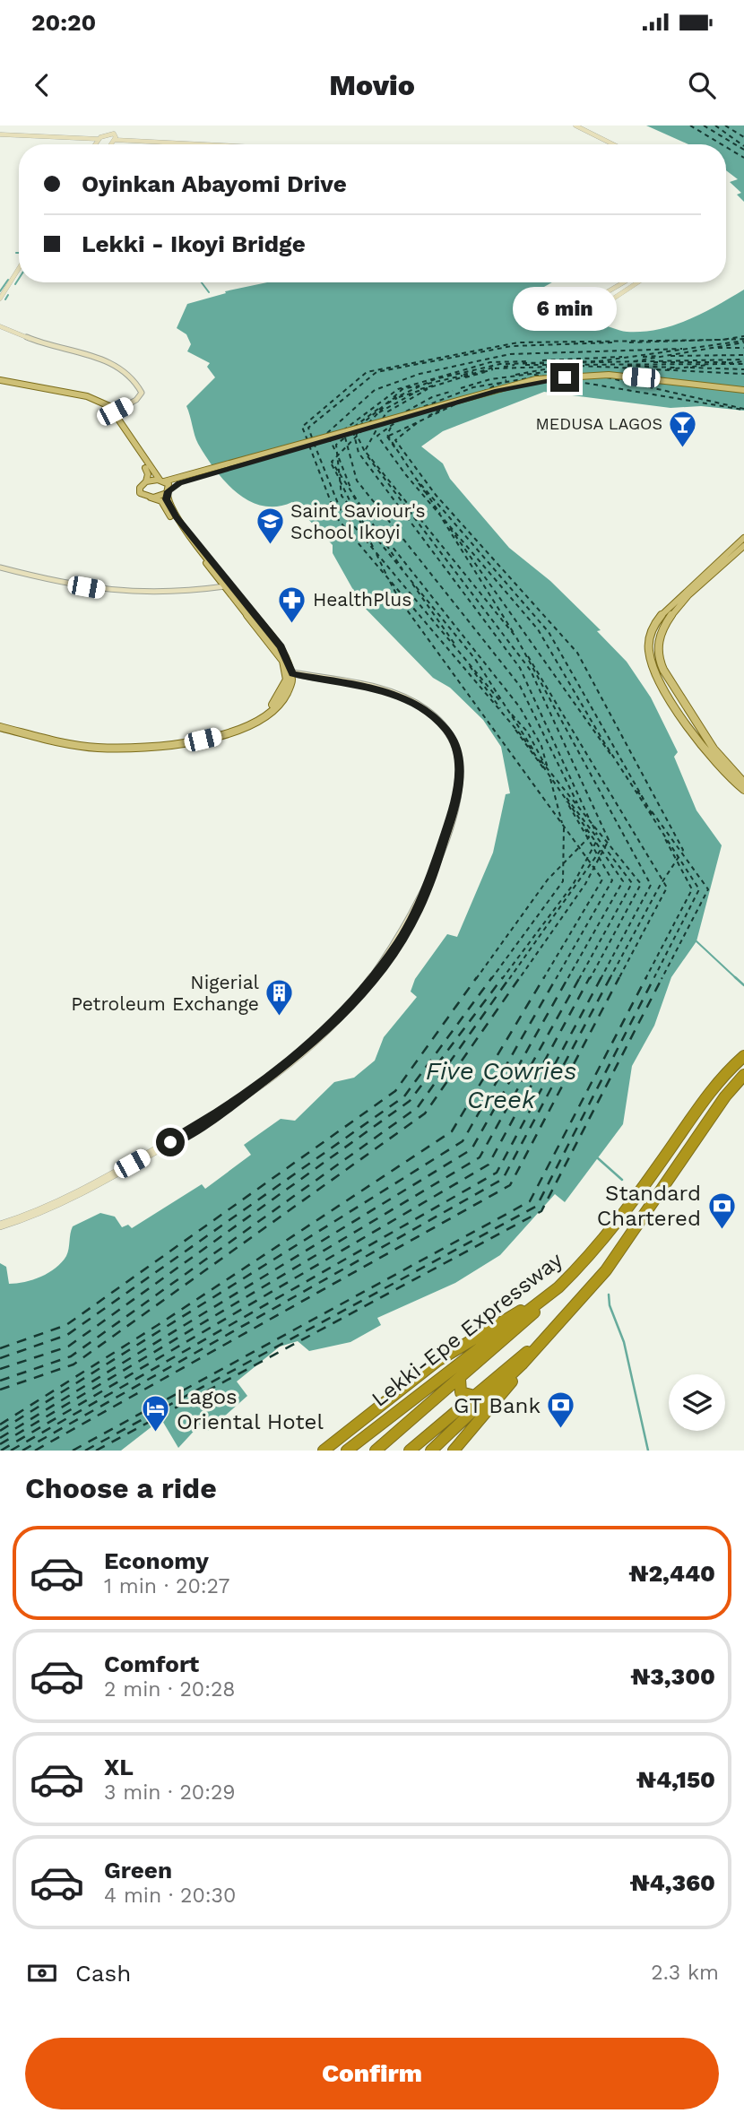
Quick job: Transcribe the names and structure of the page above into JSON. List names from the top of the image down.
{
  "streets": {
    "highway": ["Lekki-Epe Expressway"]
  },
  "water": ["Five Cowries Creek"],
  "places": {
    "bar": ["MEDUSA LAGOS"],
    "school or university": ["Saint Saviour's School Ikoyi"],
    "pharmacy": ["HealthPlus"],
    "building": ["Nigerial Petroleum Exchange"],
    "bank": ["Standard Chartered", "GT Bank"],
    "hotel": ["Lagos Oriental Hotel"]
  },
  "page": {
    "status": "20:20",
    "header": "Movio",
    "banner": ["Oyinkan Abayomi Drive", "Lekki - Ikoyi Bridge"],
    "bubble": "6 min",
    "heading": "Choose a ride",
    "list": [
      {
        "name": "Economy",
        "note": "1 min · 20:27",
        "value": "₦2,440"
      },
      {
        "name": "Comfort",
        "note": "2 min · 20:28",
        "value": "₦3,300"
      },
      {
        "name": "XL",
        "note": "3 min · 20:29",
        "value": "₦4,150"
      },
      {
        "name": "Green",
        "note": "4 min · 20:30",
        "value": "₦4,360"
      }
    ],
    "pay": ["Cash", "2.3 km"],
    "buttons": "Confirm"
  }
}
